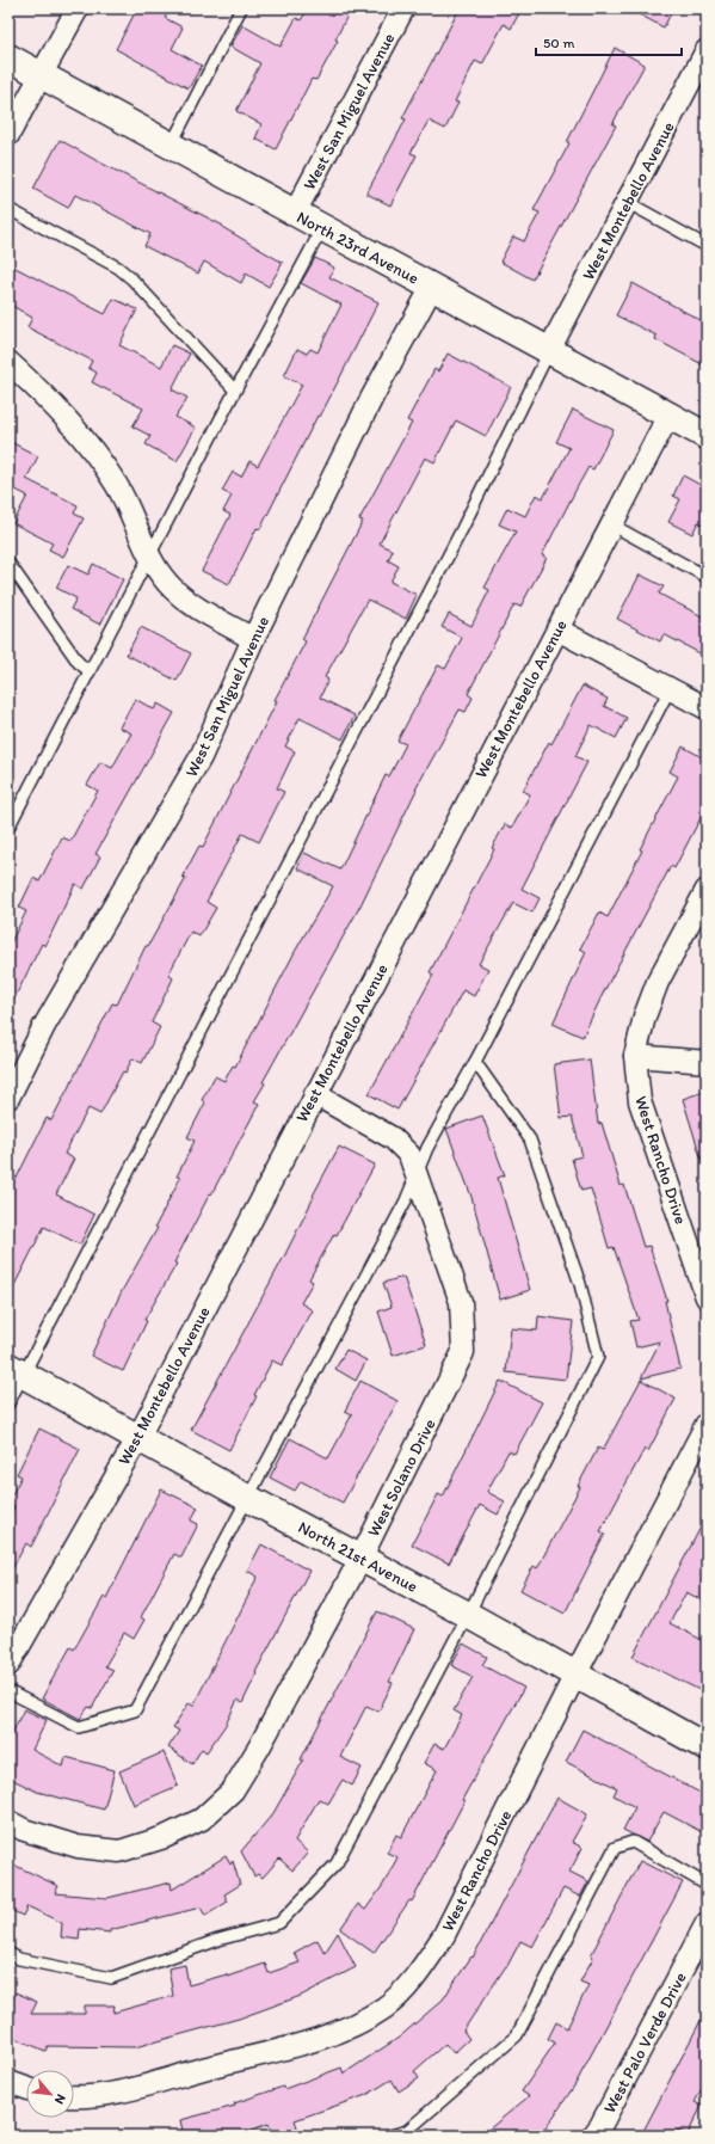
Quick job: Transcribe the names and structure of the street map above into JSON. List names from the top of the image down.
{
  "streets": {
    "street": [
      "West San Miguel Avenue",
      "West Montebello Avenue",
      "North 23rd Avenue",
      "West Rancho Drive",
      "West Solano Drive",
      "North 21st Avenue",
      "West Palo Verde Drive"
    ]
  },
  "crossings": [
    ["West San Miguel Avenue", "North 23rd Avenue"],
    ["West Montebello Avenue", "North 23rd Avenue"],
    ["West Montebello Avenue", "West Solano Drive"],
    ["West Montebello Avenue", "North 21st Avenue"],
    ["West Rancho Drive", "North 21st Avenue"],
    ["West Solano Drive", "North 21st Avenue"]
  ],
  "scale_bar": "50 m",
  "north": "bottom right"
}
